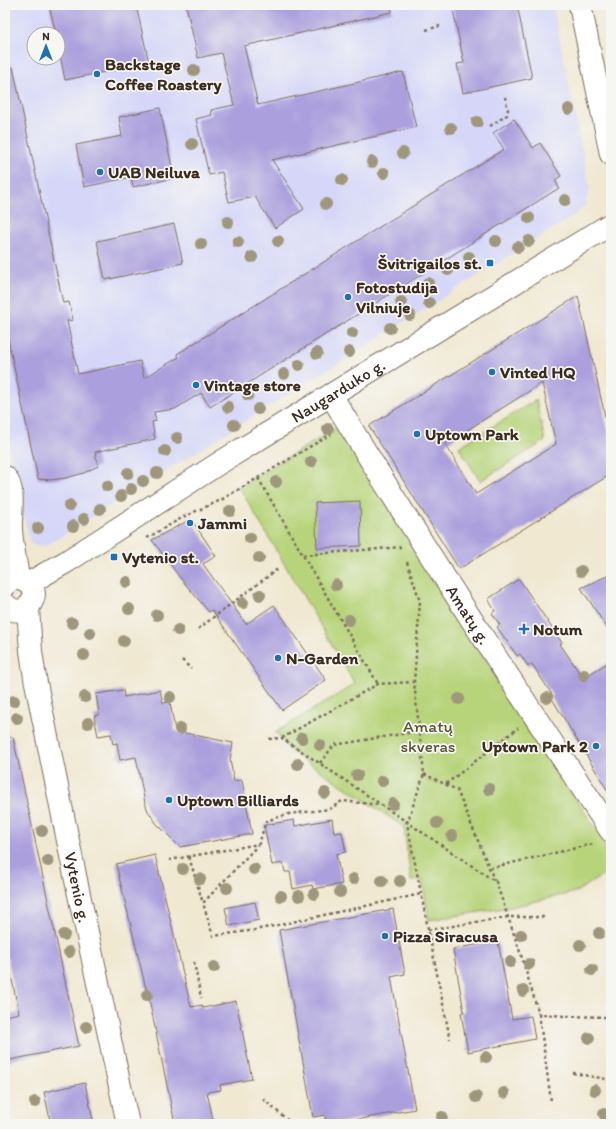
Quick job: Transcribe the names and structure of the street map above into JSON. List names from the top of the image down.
{
  "streets": {
    "street": ["Naugarduko g.", "Amatų g.", "Vytenio g."]
  },
  "crossings": [
    ["Naugarduko g.", "Amatų g."],
    ["Naugarduko g.", "Vytenio g."]
  ],
  "parks": ["Amatų skveras"],
  "places": {
    "other": [
      "Backstage Coffee Roastery",
      "UAB Neiluva",
      "Fotostudija Vilniuje",
      "Vinted HQ",
      "Vintage store",
      "Uptown Park",
      "Jammi",
      "N-Garden",
      "Uptown Park 2",
      "Uptown Billiards",
      "Pizza Siracusa"
    ],
    "transit": ["Švitrigailos st.", "Vytenio st."],
    "health": ["Notum"]
  },
  "north": "top"
}
